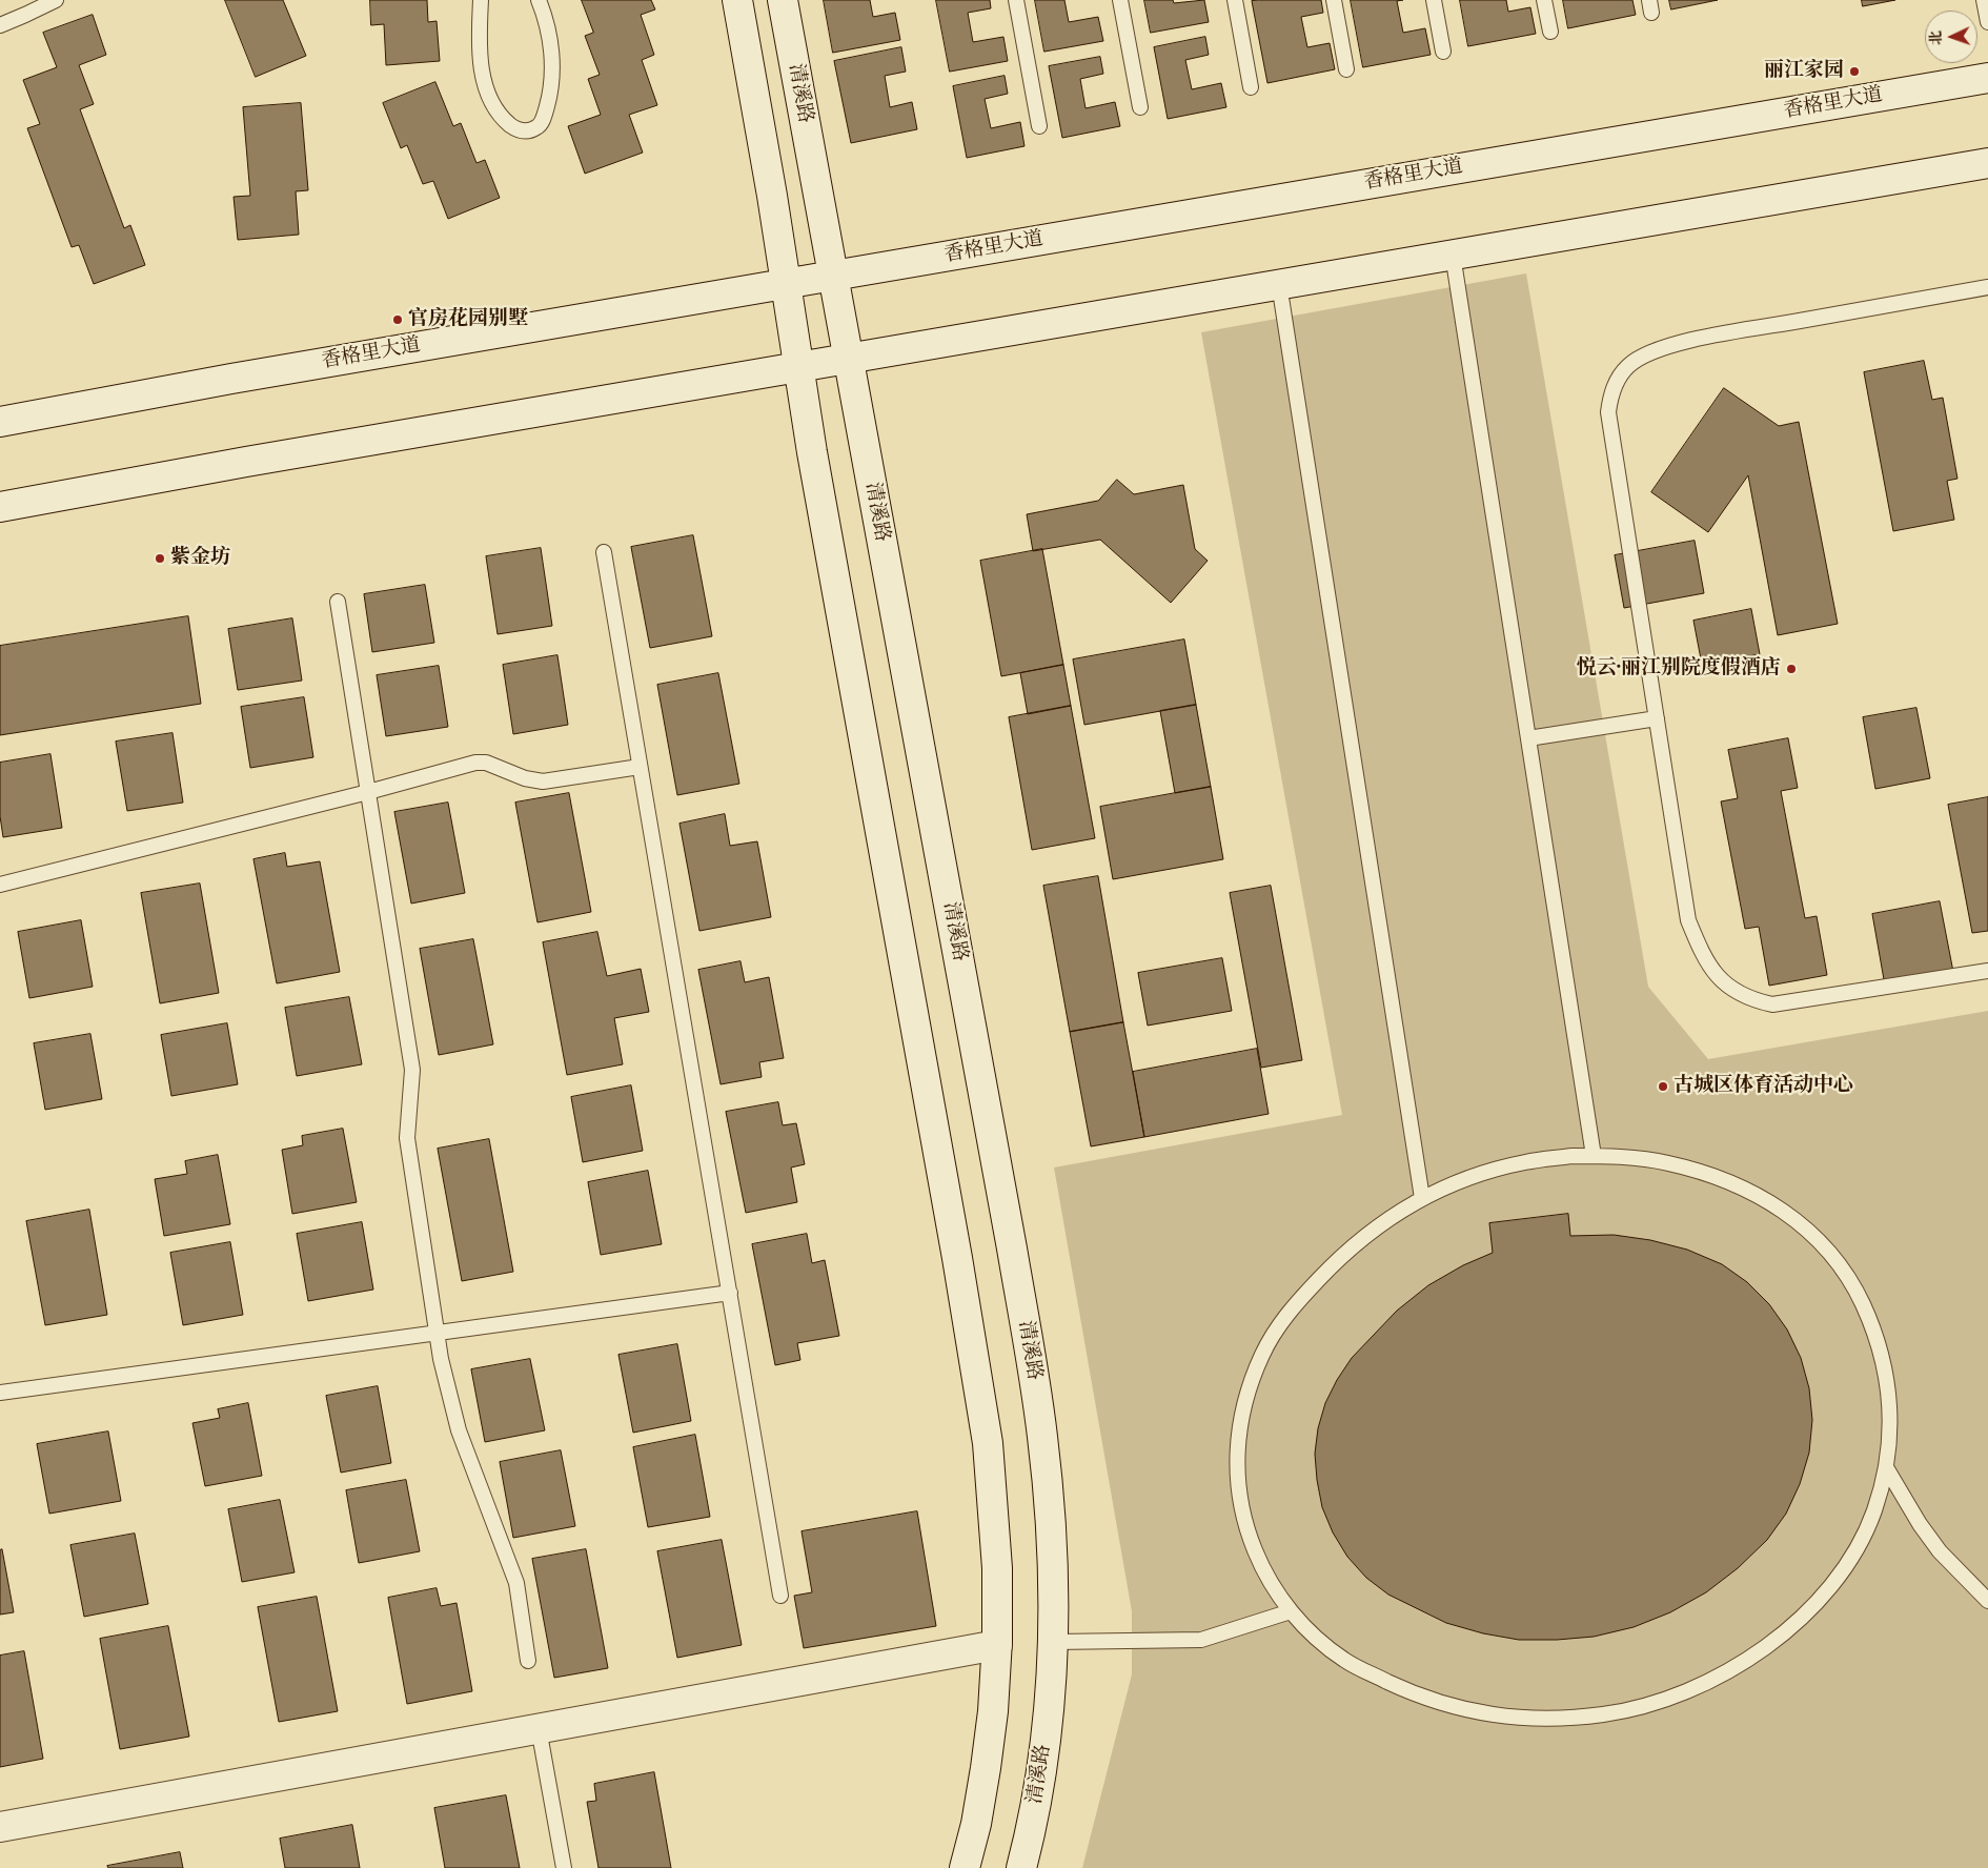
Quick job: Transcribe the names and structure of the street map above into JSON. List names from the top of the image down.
{
  "streets": {
    "street": ["清溪路", "香格里大道"]
  },
  "crossings": [
    ["清溪路", "香格里大道"]
  ],
  "places": [
    "丽江家园",
    "官房花园别墅",
    "紫金坊",
    "悦云·丽江别院度假酒店",
    "古城区体育活动中心"
  ],
  "north": "left"
}
